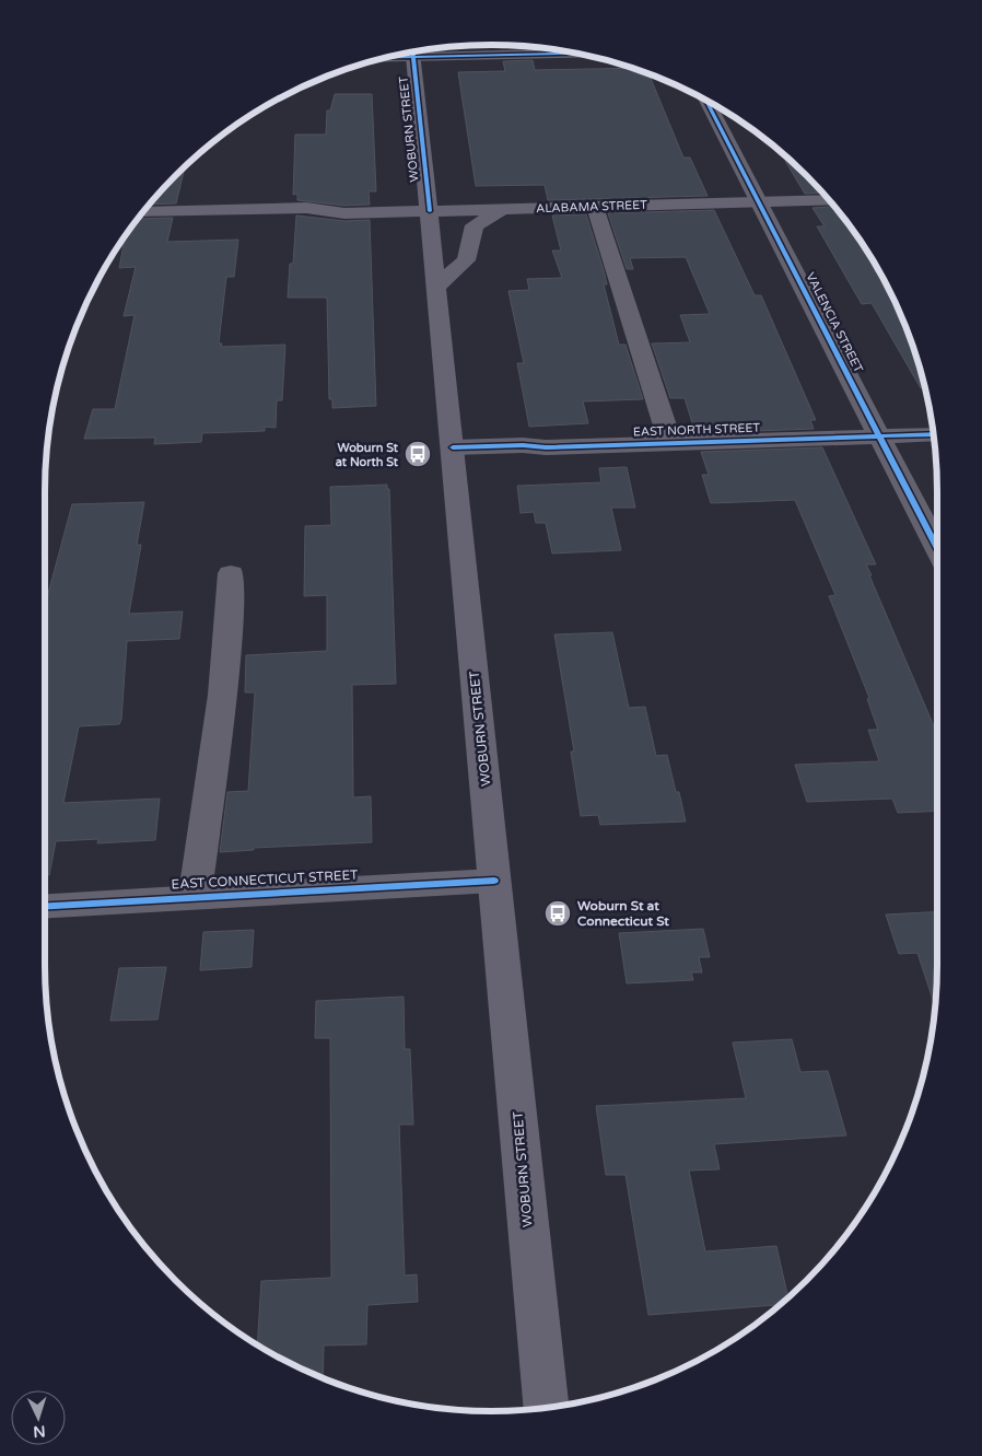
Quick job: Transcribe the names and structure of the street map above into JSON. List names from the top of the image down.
{
  "streets": {
    "main road": ["WOBURN STREET", "ALABAMA STREET"],
    "street": ["VALENCIA STREET", "EAST NORTH STREET", "EAST CONNECTICUT STREET"]
  },
  "crossings": [
    ["WOBURN STREET", "ALABAMA STREET"],
    ["WOBURN STREET", "EAST NORTH STREET"],
    ["WOBURN STREET", "EAST CONNECTICUT STREET"],
    ["ALABAMA STREET", "VALENCIA STREET"],
    ["VALENCIA STREET", "EAST NORTH STREET"]
  ],
  "places": {
    "bus stop": ["Woburn St at North St", "Woburn St at Connecticut St"]
  },
  "north": "bottom"
}
